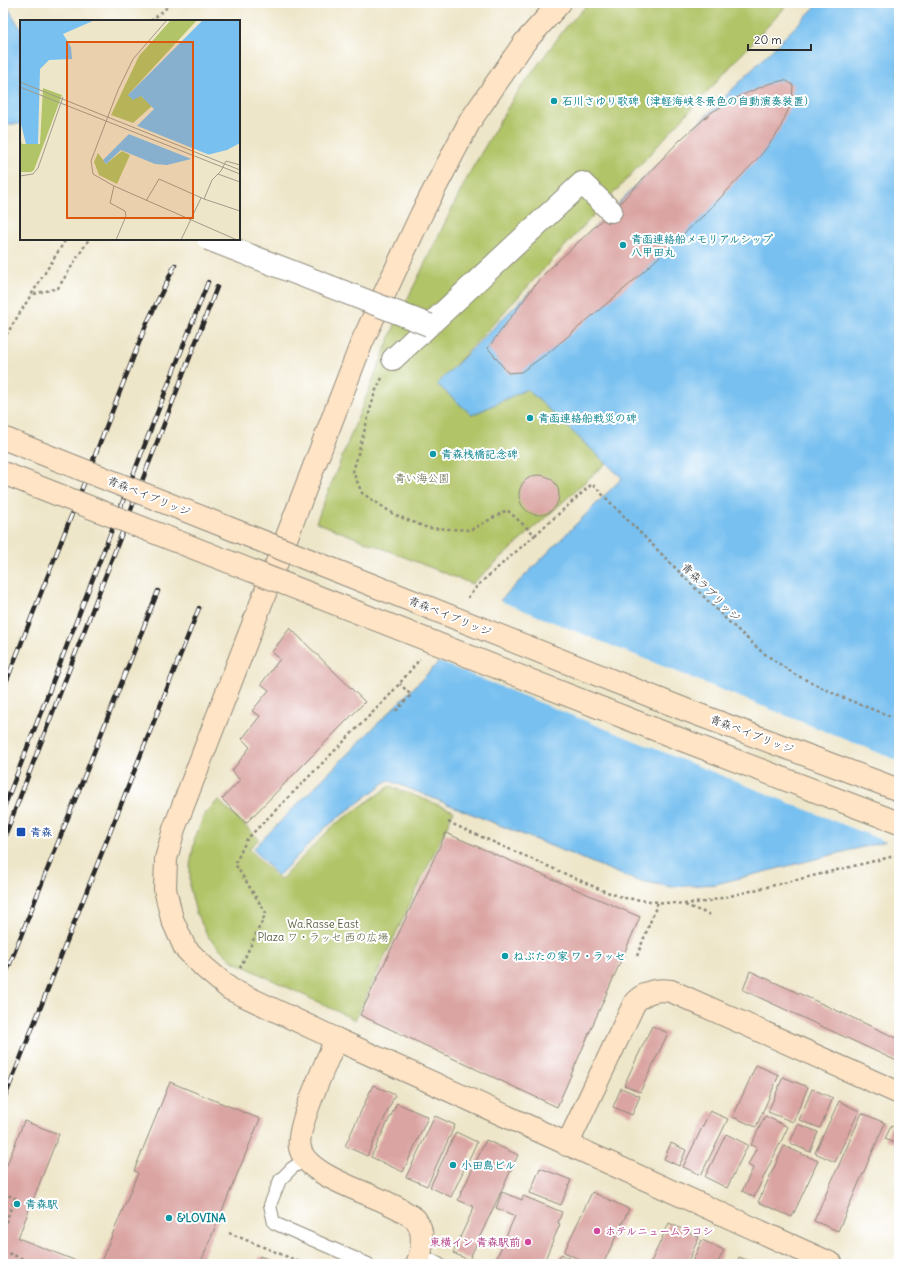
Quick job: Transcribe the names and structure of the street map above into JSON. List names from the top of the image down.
{
  "streets": {
    "street": ["青森ベイブリッジ"],
    "path": ["青森ラブリッジ"]
  },
  "parks": ["青い海公園", "Wa.Rasse East Plaza ワ・ラッセ 西の広場"],
  "places": {
    "other": [
      "石川さゆり歌碑（津軽海峡冬景色の自動演奏装置）",
      "青函連絡船メモリアルシップ 八甲田丸",
      "青函連絡船戦災の碑",
      "青森桟橋記念碑",
      "ねぶたの家 ワ・ラッセ",
      "小田島ビル",
      "青森駅",
      "&LOVINA",
      "ホテルニュームラコシ",
      "東横イン 青森駅前"
    ],
    "transit": ["青森"]
  },
  "scale_bar": "20 m"
}
